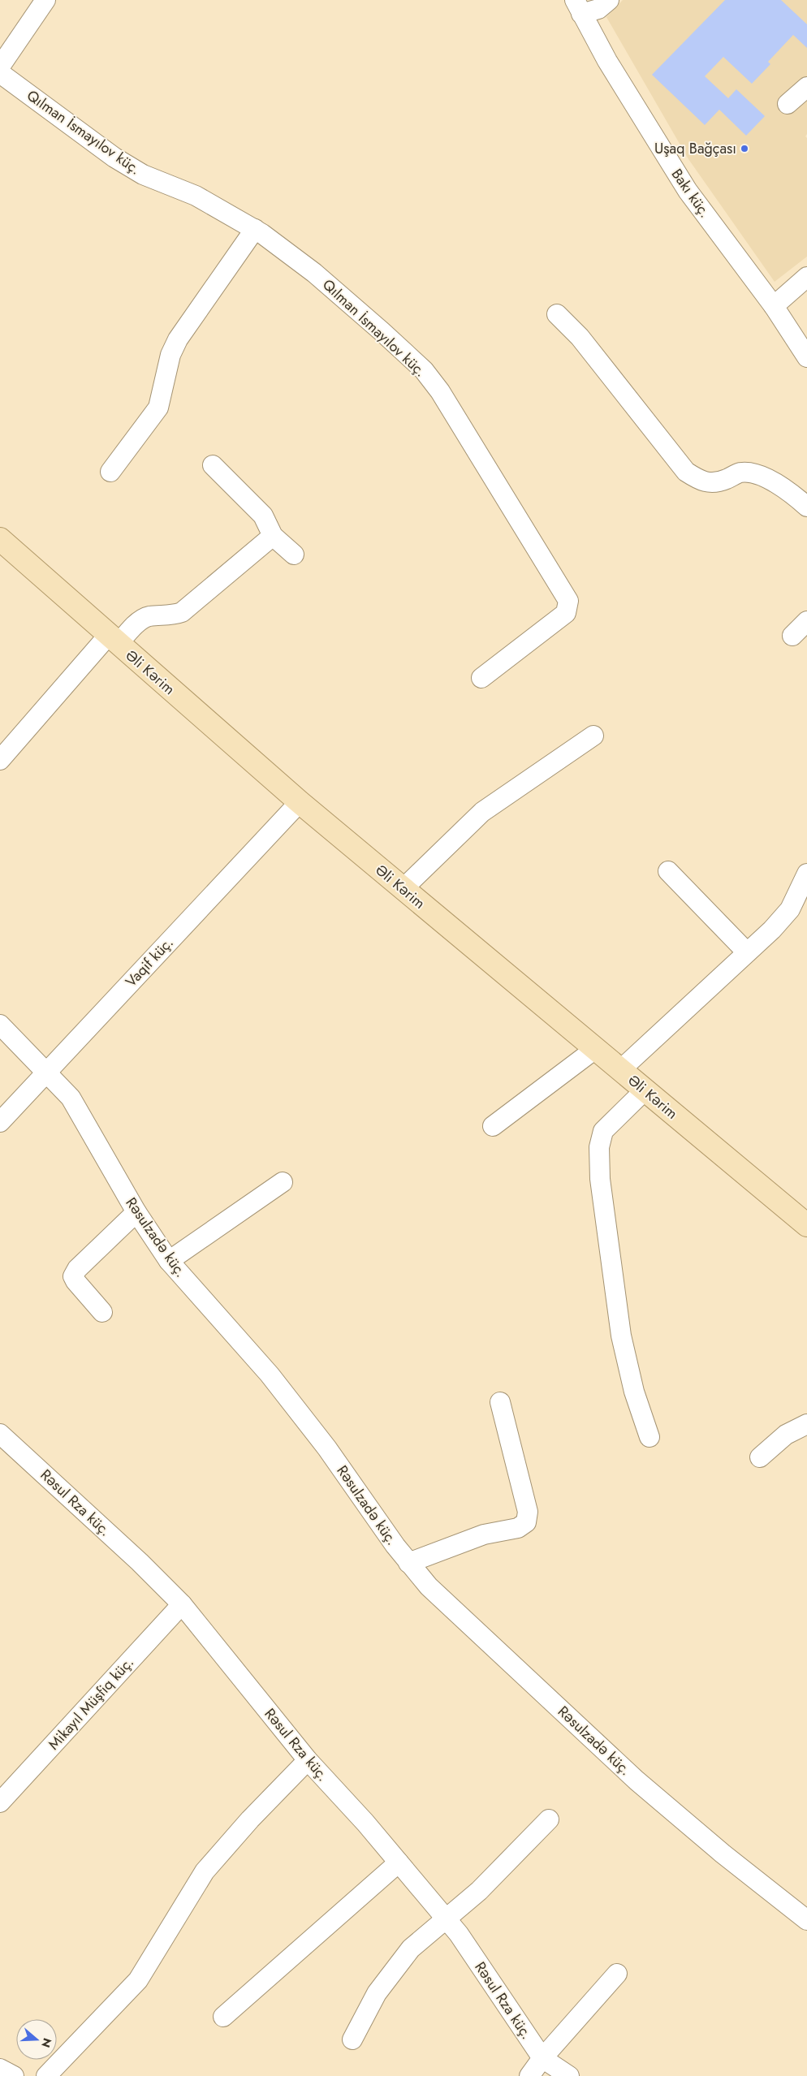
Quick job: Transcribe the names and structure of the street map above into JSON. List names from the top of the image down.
{
  "streets": {
    "main road": ["Əli Kərim"],
    "street": [
      "Qılman İsmayılov küç.",
      "Bakı küç.",
      "Vaqif küç.",
      "Rəsulzadə küç.",
      "Rəsul Rza küç.",
      "Mikayıl Müşfiq küç."
    ]
  },
  "crossings": [
    ["Əli Kərim", "Vaqif küç."],
    ["Vaqif küç.", "Rəsulzadə küç."],
    ["Rəsul Rza küç.", "Mikayıl Müşfiq küç."]
  ],
  "places": ["Uşaq Bağçası"],
  "north": "right"
}
